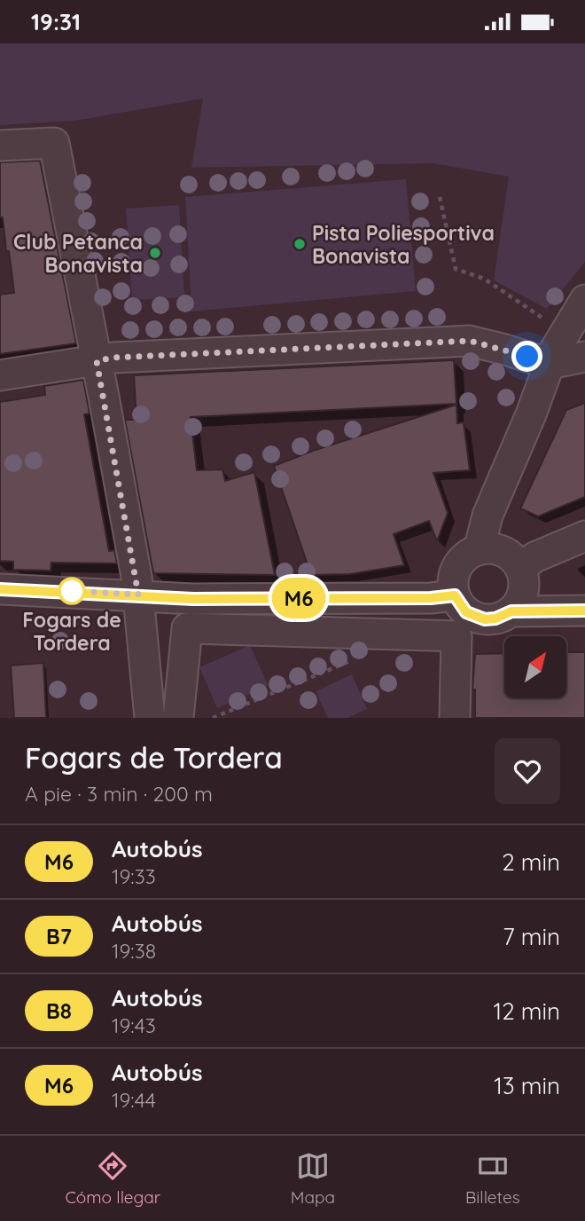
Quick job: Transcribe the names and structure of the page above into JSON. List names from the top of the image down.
{
  "places": ["Pista Poliesportiva Bonavista", "Club Petanca Bonavista", "Fogars de Tordera"],
  "lines": ["bus line M6"],
  "north": "top right",
  "page": {
    "status": "19:31",
    "on_map": "M6",
    "heading": ["Fogars de Tordera", "A pie · 3 min · 200 m"],
    "list": [
      {
        "mark": "M6",
        "name": "Autobús",
        "note": "19:33",
        "value": "2 min"
      },
      {
        "mark": "B7",
        "name": "Autobús",
        "note": "19:38",
        "value": "7 min"
      },
      {
        "mark": "B8",
        "name": "Autobús",
        "note": "19:43",
        "value": "12 min"
      },
      {
        "mark": "M6",
        "name": "Autobús",
        "note": "19:44",
        "value": "13 min"
      }
    ],
    "tabs": ["Cómo llegar", "Mapa", "Billetes"]
  }
}
